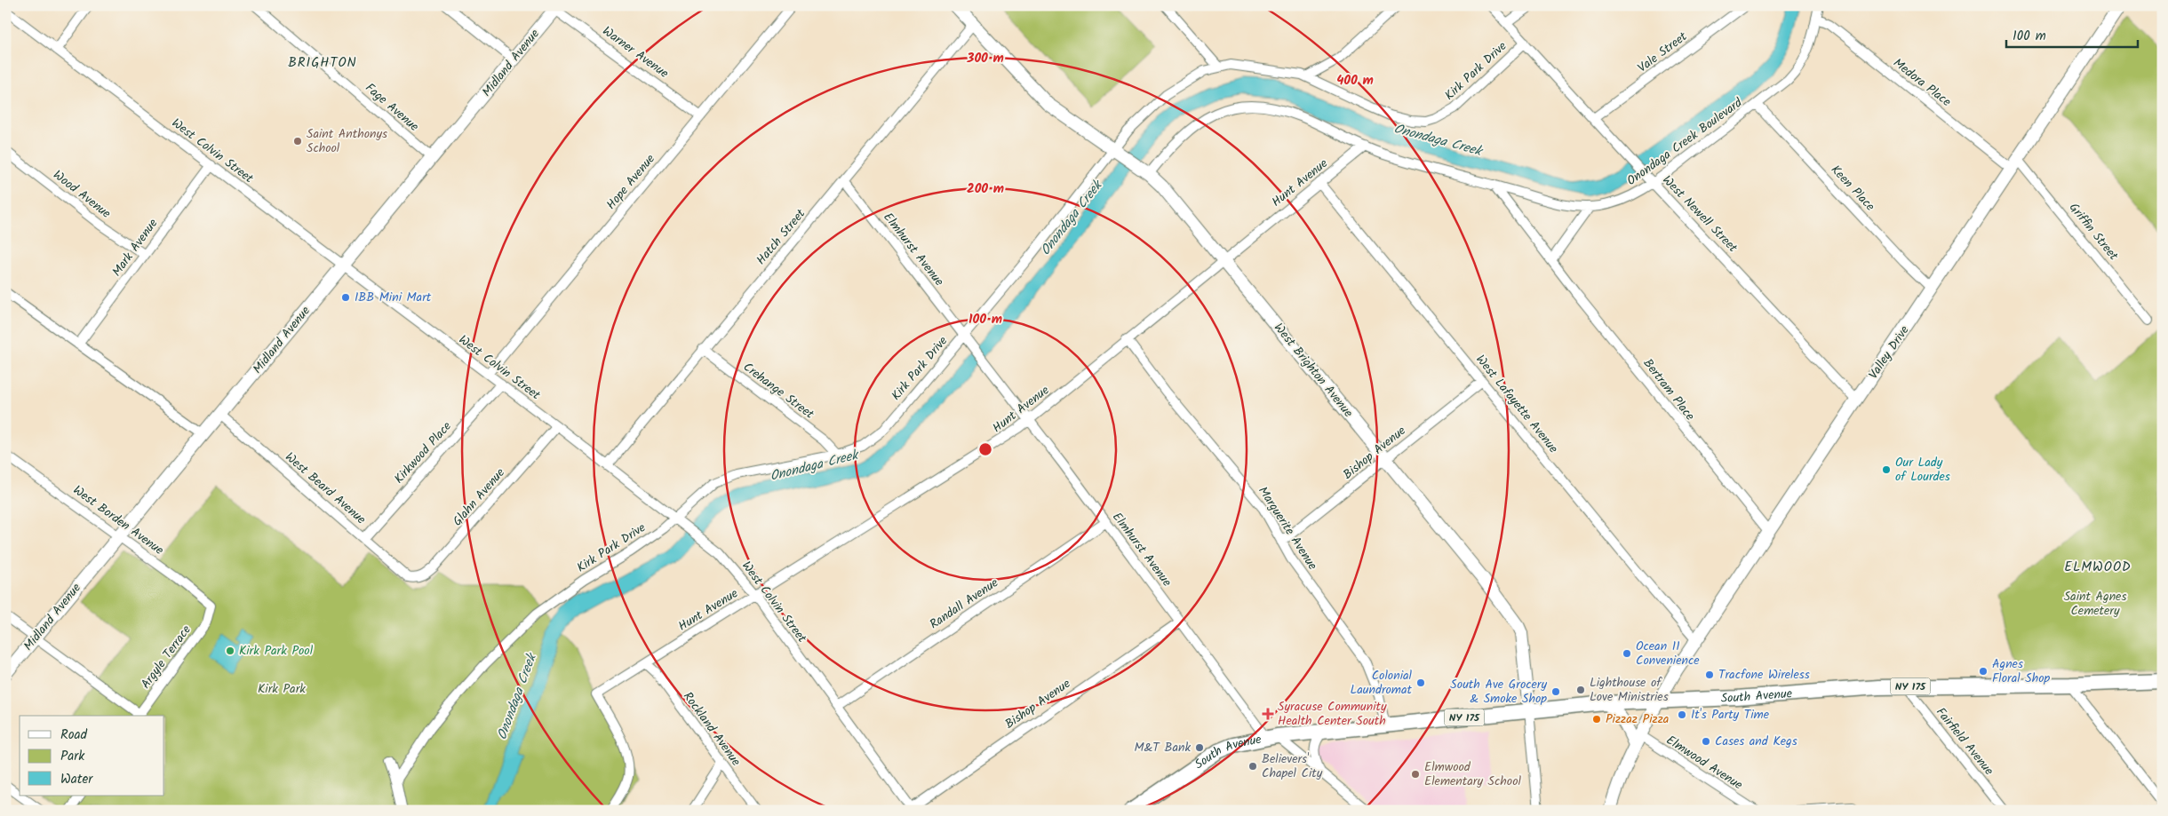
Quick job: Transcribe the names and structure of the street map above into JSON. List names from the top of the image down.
{
  "streets": {
    "main road": ["NY 175", "South Avenue"],
    "street": [
      "Warner Avenue",
      "Vale Street",
      "Midland Avenue",
      "Kirk Park Drive",
      "Medora Place",
      "Fage Avenue",
      "Onondaga Creek Boulevard",
      "West Colvin Street",
      "Hope Avenue",
      "Hunt Avenue",
      "Keen Place",
      "Wood Avenue",
      "West Newell Street",
      "Griffin Street",
      "Hatch Street",
      "Mark Avenue",
      "Elmhurst Avenue",
      "Valley Drive",
      "West Brighton Avenue",
      "Bertram Place",
      "Crehange Street",
      "West Lafayette Avenue",
      "Kirkwood Place",
      "Bishop Avenue",
      "West Beard Avenue",
      "Glahn Avenue",
      "West Borden Avenue",
      "Marguerite Avenue",
      "Randall Avenue",
      "Argyle Terrace",
      "Rockland Avenue",
      "Fairfield Avenue",
      "Elmwood Avenue"
    ]
  },
  "crossings": [
    ["Warner Avenue", "Midland Avenue"],
    ["Warner Avenue", "Hope Avenue"],
    ["Vale Street", "West Newell Street"],
    ["Midland Avenue", "Fage Avenue"],
    ["Midland Avenue", "West Colvin Street"],
    ["Midland Avenue", "West Beard Avenue"],
    ["Midland Avenue", "West Borden Avenue"],
    ["Kirk Park Drive", "West Colvin Street"],
    ["Kirk Park Drive", "West Newell Street"],
    ["Kirk Park Drive", "Elmhurst Avenue"],
    ["Kirk Park Drive", "West Brighton Avenue"],
    ["Kirk Park Drive", "Crehange Street"],
    ["Medora Place", "Onondaga Creek Boulevard"],
    ["Medora Place", "Griffin Street"],
    ["Medora Place", "Valley Drive"],
    ["Onondaga Creek Boulevard", "Hunt Avenue"],
    ["Onondaga Creek Boulevard", "Keen Place"],
    ["Onondaga Creek Boulevard", "West Newell Street"],
    ["Onondaga Creek Boulevard", "West Brighton Avenue"],
    ["Onondaga Creek Boulevard", "Bertram Place"],
    ["West Colvin Street", "Hope Avenue"],
    ["West Colvin Street", "Hunt Avenue"],
    ["West Colvin Street", "Hatch Street"],
    ["West Colvin Street", "Mark Avenue"],
    ["West Colvin Street", "Kirkwood Place"],
    ["West Colvin Street", "Bishop Avenue"],
    ["West Colvin Street", "Glahn Avenue"],
    ["West Colvin Street", "Randall Avenue"],
    ["Hunt Avenue", "Elmhurst Avenue"],
    ["Hunt Avenue", "West Brighton Avenue"],
    ["Hunt Avenue", "West Lafayette Avenue"],
    ["Hunt Avenue", "Marguerite Avenue"],
    ["Hunt Avenue", "Rockland Avenue"],
    ["Keen Place", "Valley Drive"],
    ["Wood Avenue", "Mark Avenue"],
    ["West Newell Street", "Valley Drive"],
    ["Griffin Street", "Valley Drive"],
    ["Hatch Street", "Elmhurst Avenue"],
    ["Hatch Street", "West Brighton Avenue"],
    ["Hatch Street", "Crehange Street"],
    ["Elmhurst Avenue", "Bishop Avenue"],
    ["Elmhurst Avenue", "Randall Avenue"],
    ["Elmhurst Avenue", "South Avenue"],
    ["Valley Drive", "Bertram Place"],
    ["Valley Drive", "West Lafayette Avenue"],
    ["Valley Drive", "South Avenue"],
    ["Valley Drive", "Elmwood Avenue"],
    ["West Brighton Avenue", "Bishop Avenue"],
    ["West Brighton Avenue", "South Avenue"],
    ["West Lafayette Avenue", "Bishop Avenue"],
    ["Kirkwood Place", "West Beard Avenue"],
    ["Bishop Avenue", "Marguerite Avenue"],
    ["West Beard Avenue", "Glahn Avenue"],
    ["West Borden Avenue", "Argyle Terrace"],
    ["Marguerite Avenue", "South Avenue"],
    ["South Avenue", "Fairfield Avenue"]
  ],
  "districts": ["BRIGHTON", "ELMWOOD"],
  "water": ["Onondaga Creek"],
  "parks": ["Saint Agnes Cemetery", "Kirk Park"],
  "places": {
    "other": [
      "Saint Anthonys School",
      "IBB Mini Mart",
      "Our Lady of Lourdes",
      "Kirk Park Pool",
      "Ocean 11 Convenience",
      "Agnes Floral Shop",
      "Tracfone Wireless",
      "Colonial Laundromat",
      "Lighthouse of Love Ministries",
      "South Ave Grocery & Smoke Shop",
      "It's Party Time",
      "Pizzaz Pizza",
      "Cases and Kegs",
      "M&T Bank",
      "Believers' Chapel City",
      "Elmwood Elementary School"
    ],
    "health": ["Syracuse Community Health Center South"]
  },
  "legend": ["Road", "Park", "Water"],
  "scale_bar": "100 m",
  "rings": [
    "300 m",
    "400 m",
    "200 m",
    "100 m"
  ]
}
